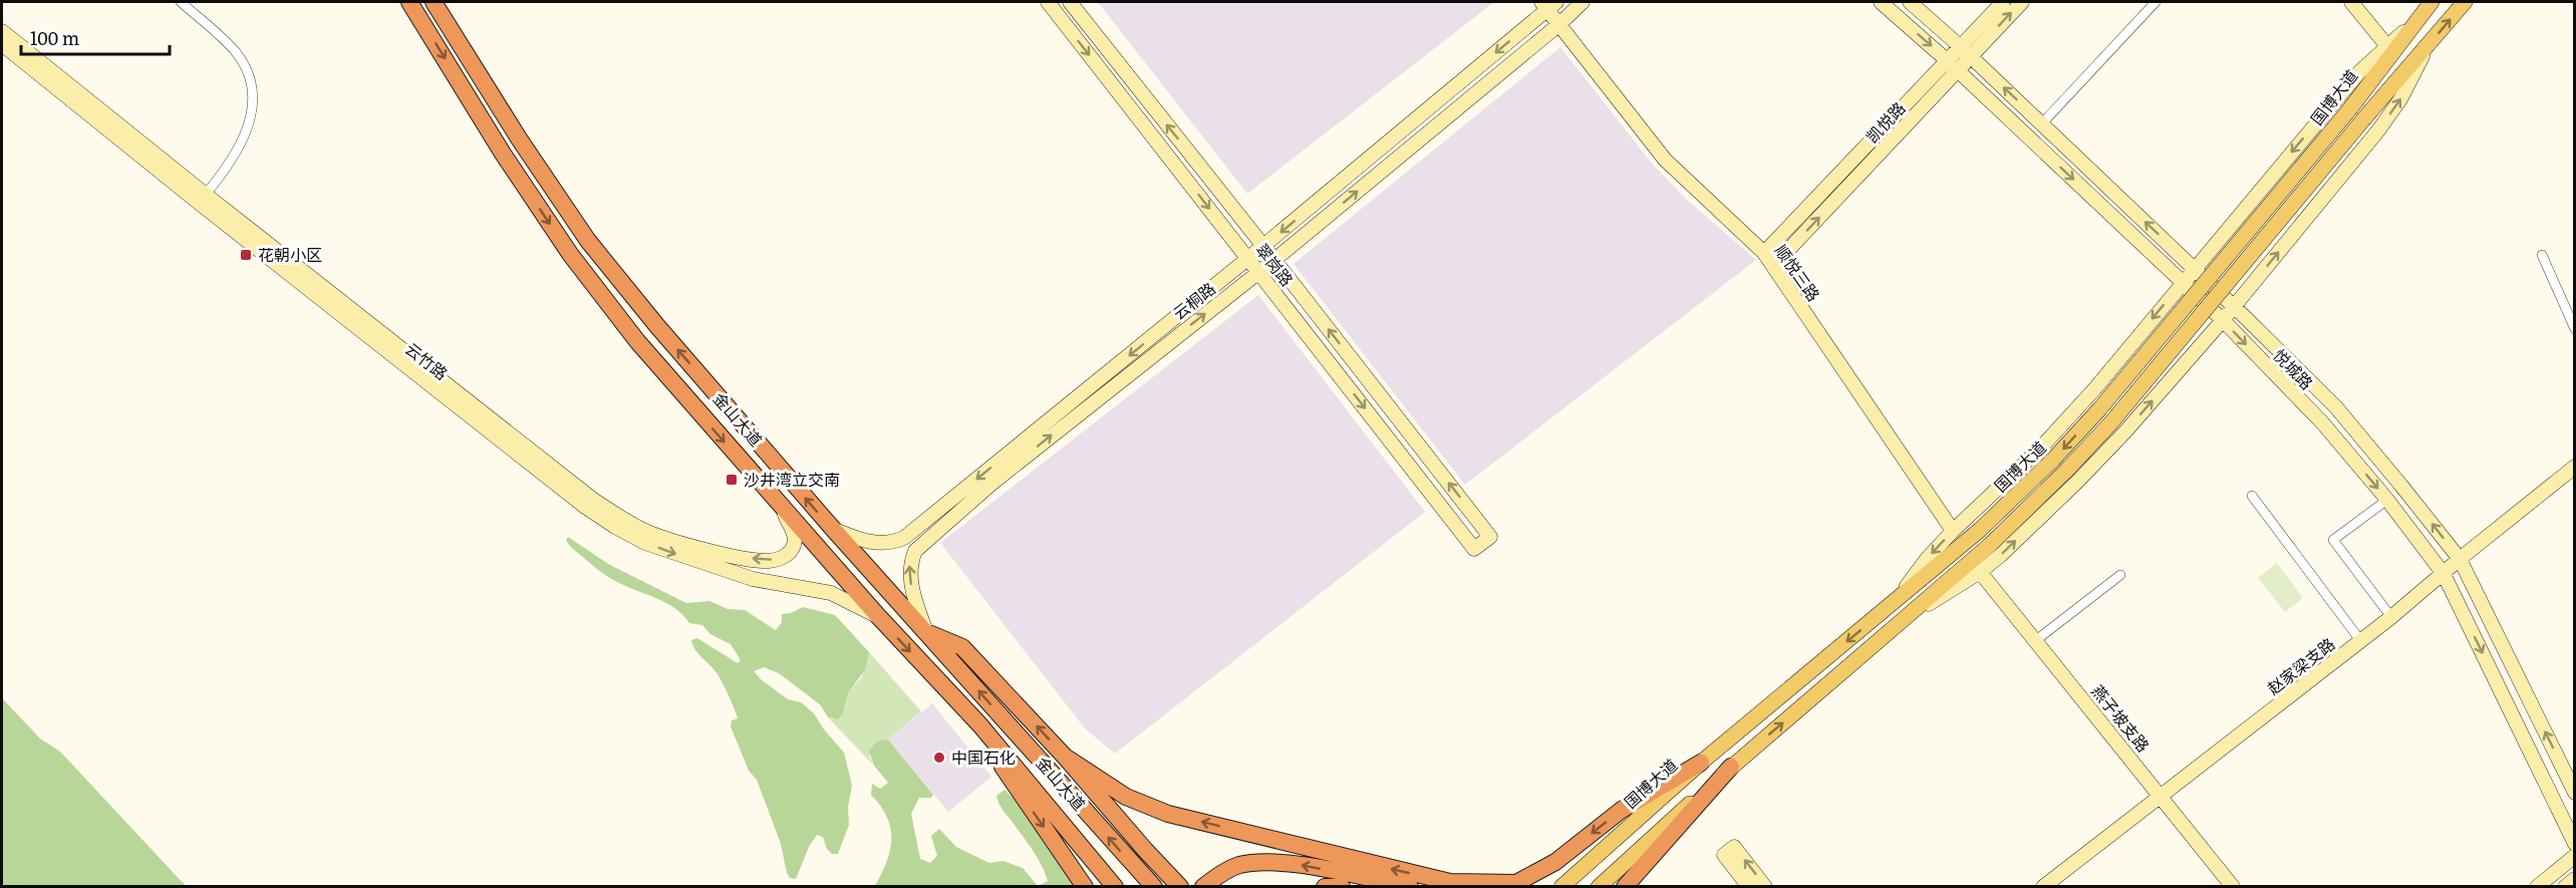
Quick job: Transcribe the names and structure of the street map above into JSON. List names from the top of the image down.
{
  "streets": {
    "highway": ["金山大道"],
    "main road": [
      "国博大道",
      "凯悦路",
      "翠岗路",
      "顺悦三路",
      "云桐路",
      "云竹路",
      "悦城路",
      "赵家梁支路",
      "燕子坡支路"
    ]
  },
  "crossings": [
    ["凯悦路", "顺悦三路"],
    ["凯悦路", "悦城路"],
    ["翠岗路", "云桐路"],
    ["顺悦三路", "云桐路"],
    ["云桐路", "金山大道"],
    ["云竹路", "金山大道"],
    ["悦城路", "赵家梁支路"],
    ["赵家梁支路", "燕子坡支路"]
  ],
  "places": {
    "transit": ["花朝小区", "沙井湾立交南"],
    "other": ["中国石化"]
  },
  "scale_bar": "100 m"
}
